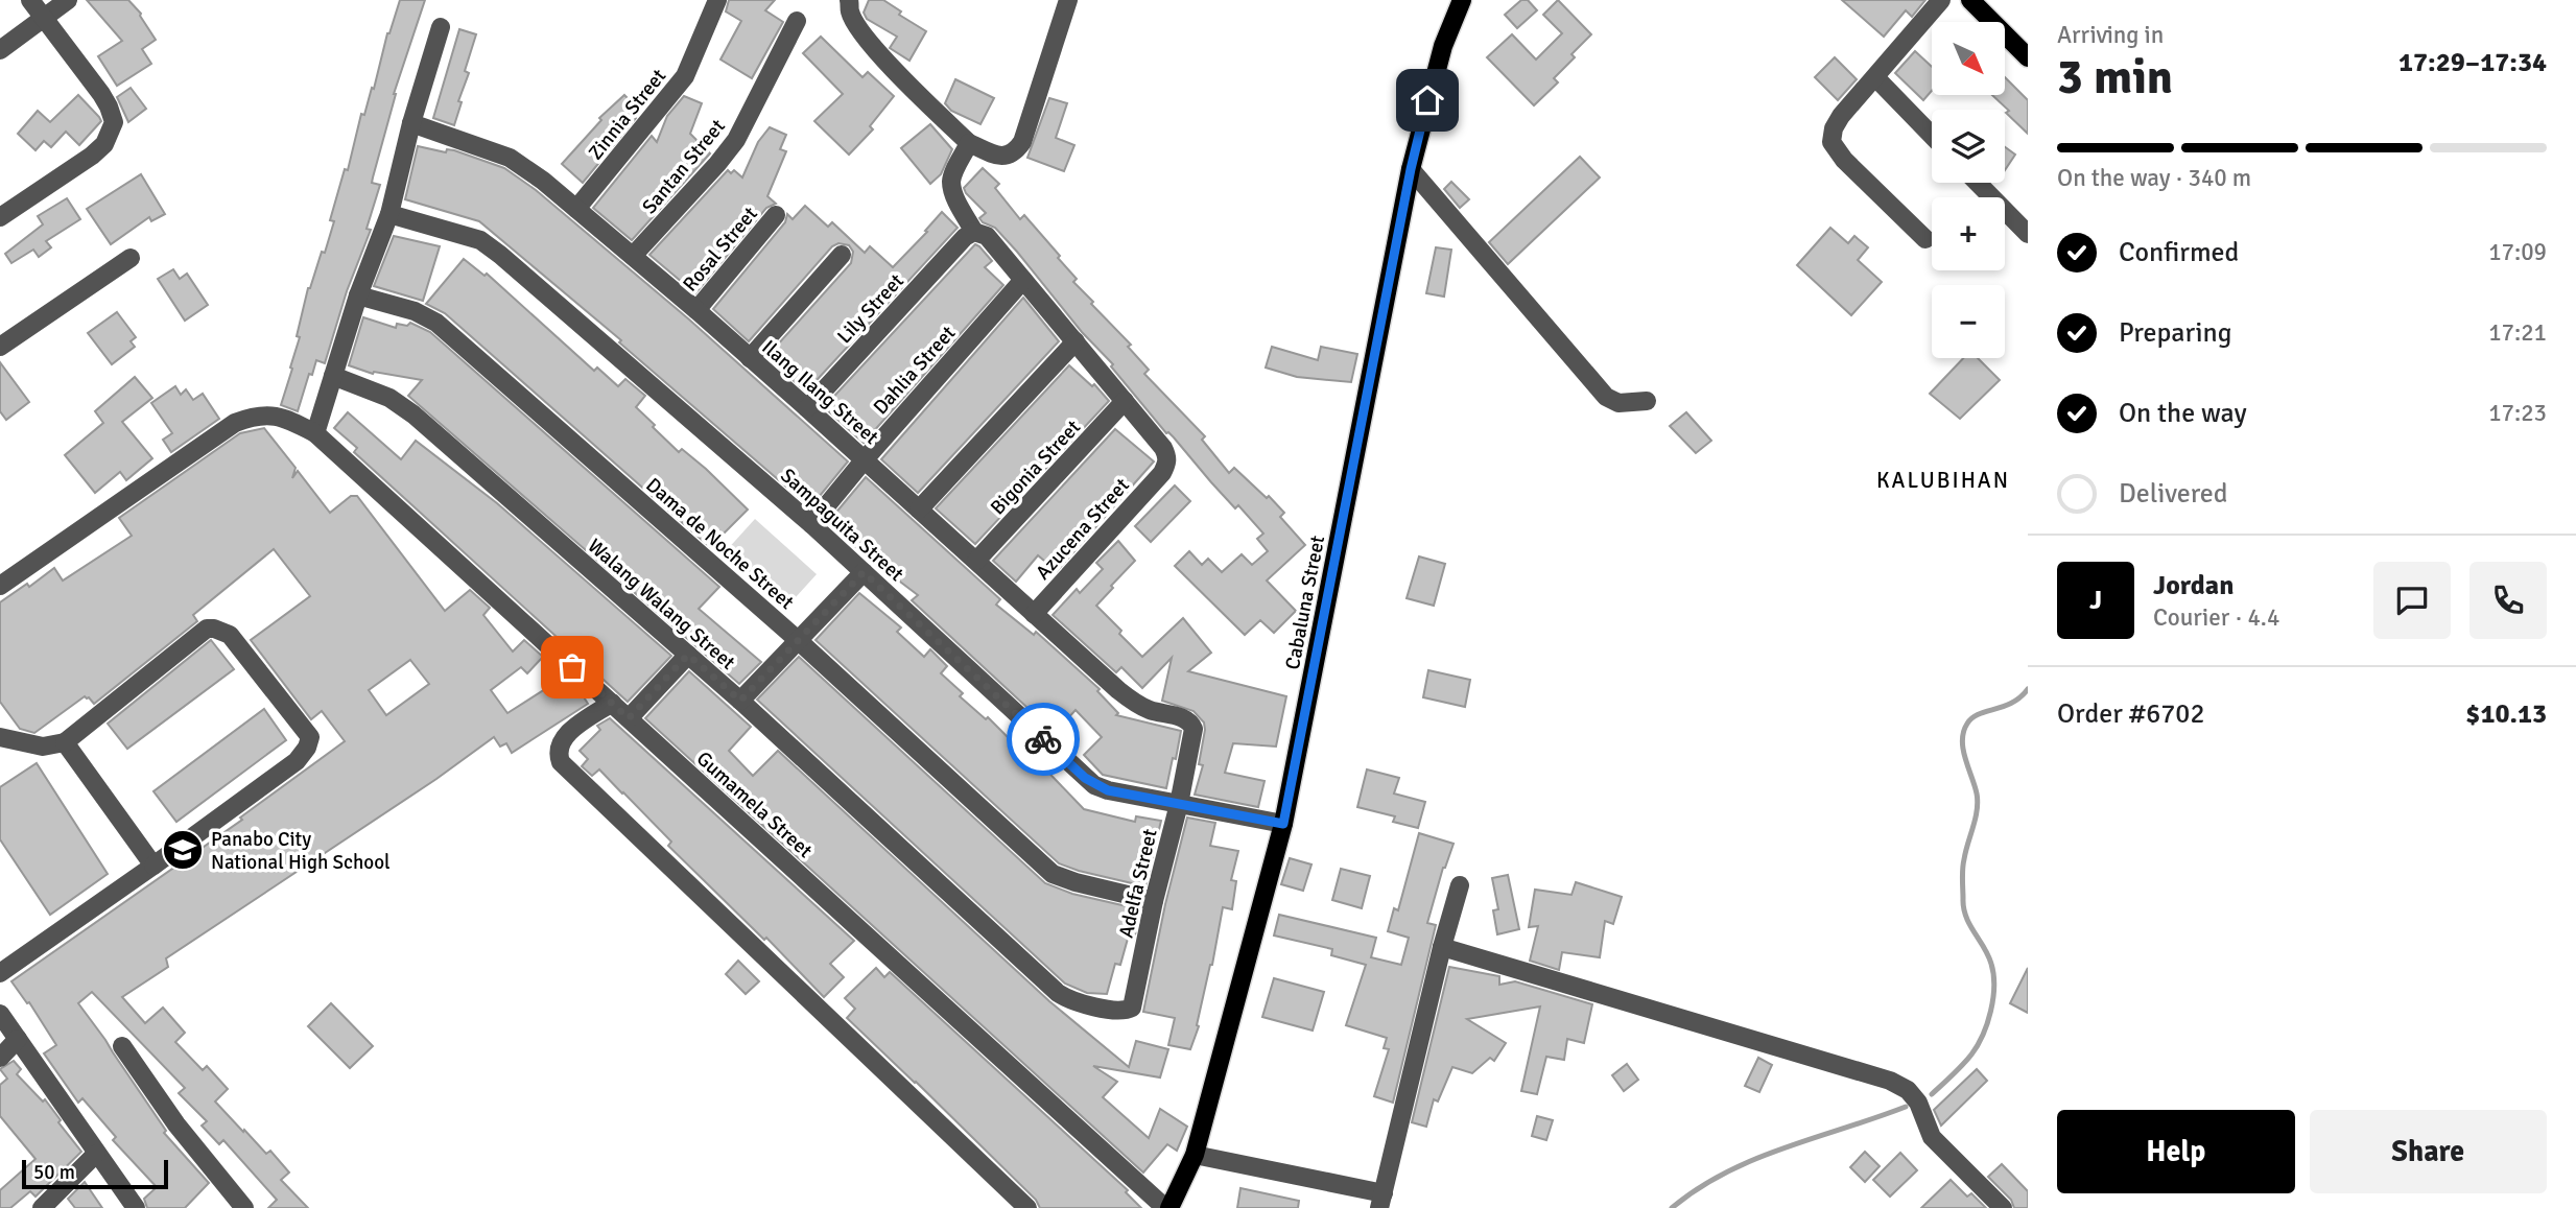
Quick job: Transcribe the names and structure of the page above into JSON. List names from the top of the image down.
{
  "streets": {
    "main road": ["Cabaluna Street"],
    "street": [
      "Zinnia Street",
      "Santan Street",
      "Rosal Street",
      "Lily Street",
      "Dahlia Street",
      "Ilang Ilang Street",
      "Bigonia Street",
      "Sampaguita Street",
      "Azucena Street",
      "Dama de Noche Street",
      "Walang Walang Street",
      "Gumamela Street",
      "Adelfa Street"
    ]
  },
  "crossings": [
    ["Zinnia Street", "Ilang Ilang Street"],
    ["Santan Street", "Ilang Ilang Street"],
    ["Rosal Street", "Ilang Ilang Street"],
    ["Lily Street", "Ilang Ilang Street"],
    ["Dahlia Street", "Ilang Ilang Street"],
    ["Dahlia Street", "Sampaguita Street"],
    ["Ilang Ilang Street", "Bigonia Street"],
    ["Ilang Ilang Street", "Azucena Street"],
    ["Ilang Ilang Street", "Adelfa Street"],
    ["Bigonia Street", "Azucena Street"],
    ["Sampaguita Street", "Cabaluna Street"],
    ["Sampaguita Street", "Adelfa Street"],
    ["Dama de Noche Street", "Adelfa Street"],
    ["Cabaluna Street", "Gumamela Street"],
    ["Walang Walang Street", "Adelfa Street"]
  ],
  "districts": ["KALUBIHAN"],
  "places": {
    "school or university": ["Panabo City National High School"]
  },
  "scale_bar": "50 m",
  "north": "bottom right",
  "page": {
    "heading": ["3 min", "Arriving in", "17:29–17:34"],
    "panel": [
      "Jordan",
      "Courier · 4.4",
      "Order #6702",
      "$10.13"
    ],
    "map_buttons": ["+", "−"],
    "bar": "On the way · 340 m",
    "list": [
      ["Confirmed", "17:09"],
      ["Preparing", "17:21"],
      ["On the way", "17:23"],
      "Delivered"
    ],
    "round": "J",
    "buttons": ["Help", "Share"],
    "scale": "50 m"
  }
}
